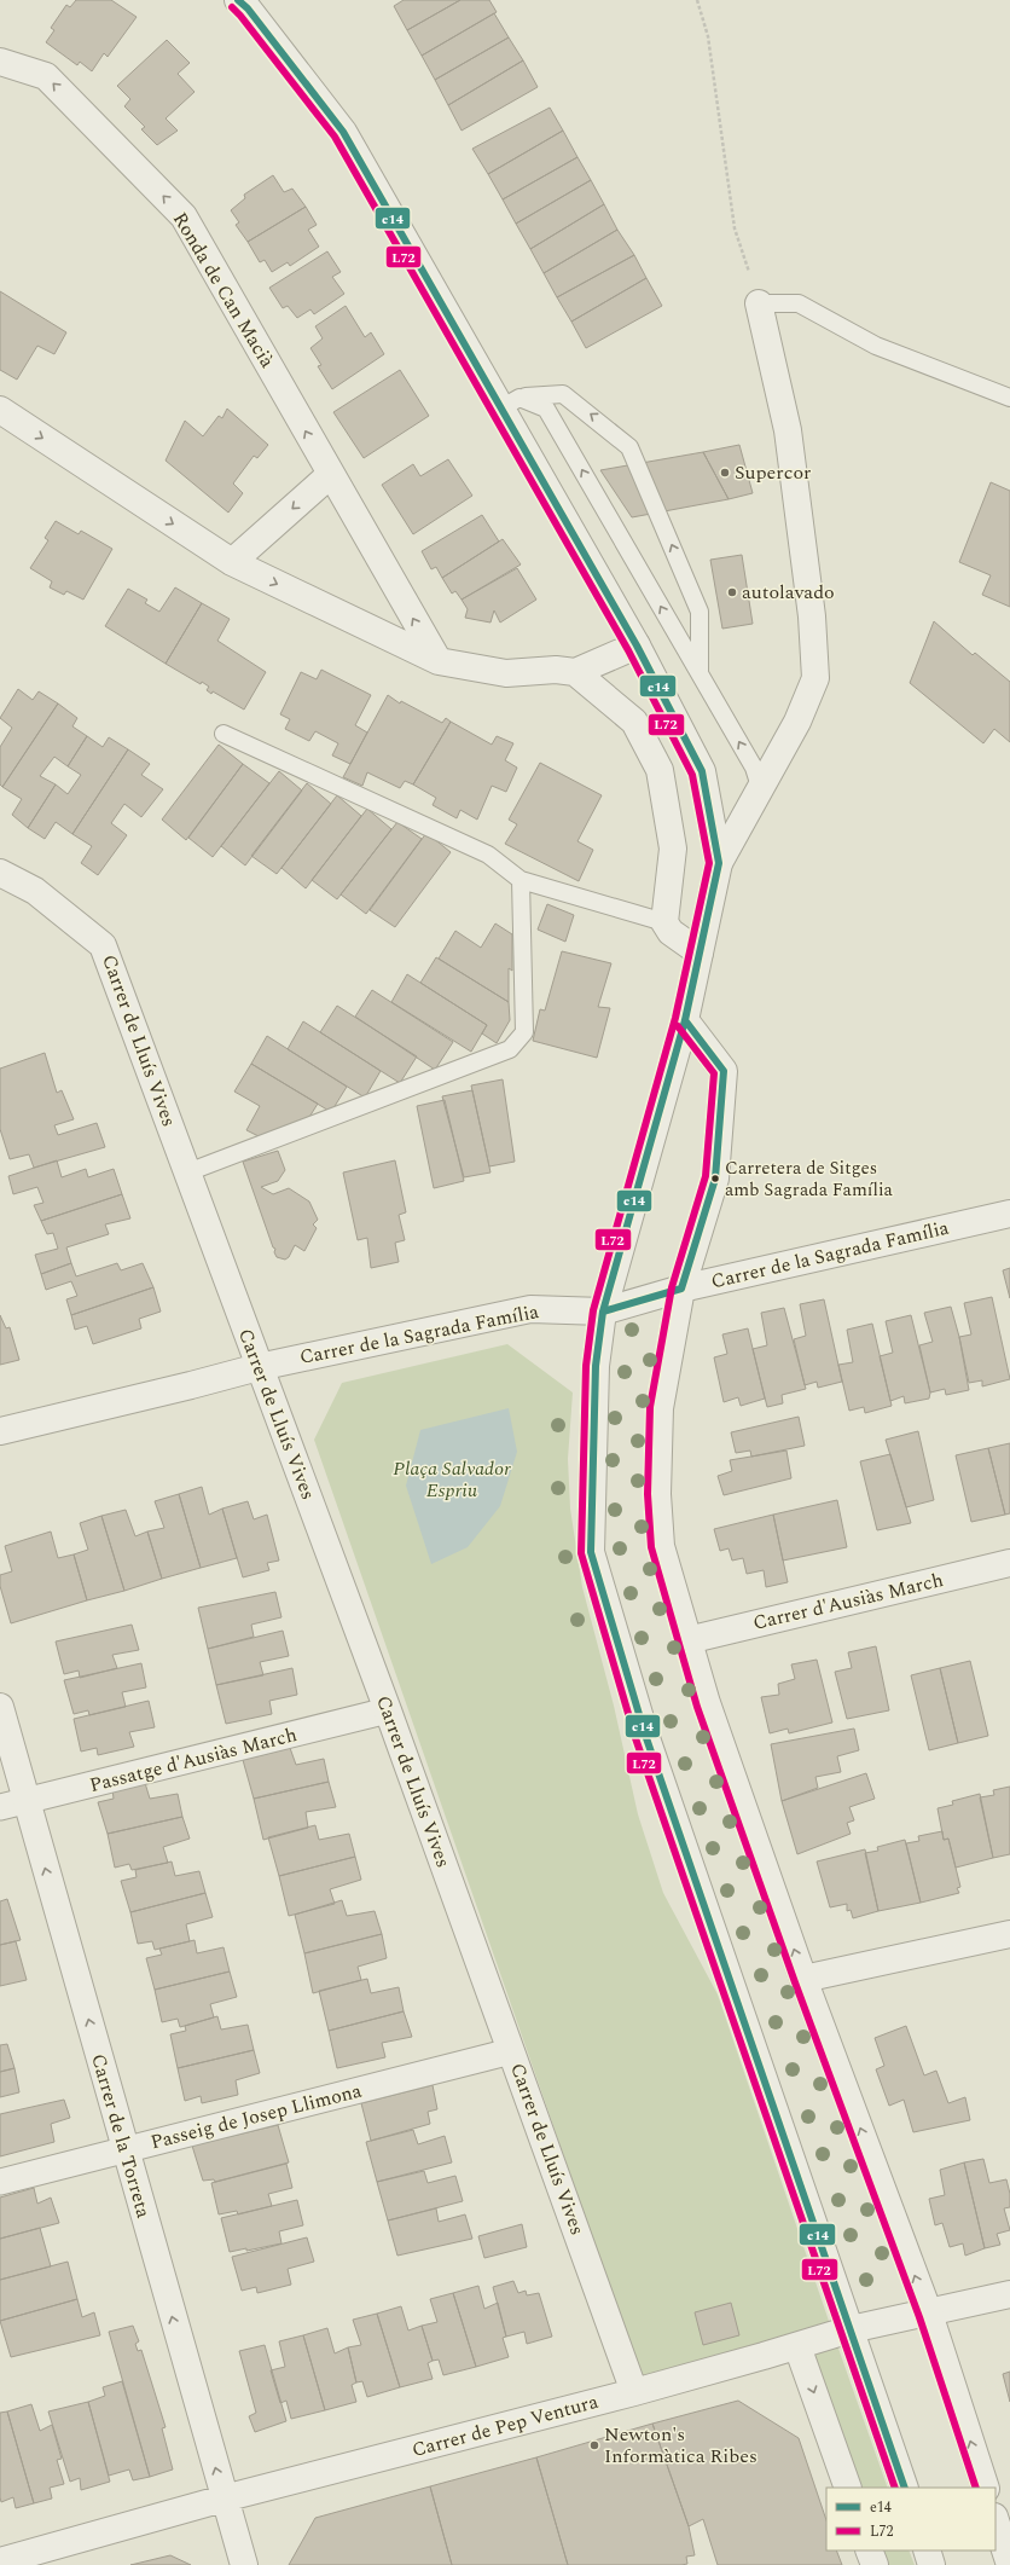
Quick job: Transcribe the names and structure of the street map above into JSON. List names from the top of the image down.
{
  "streets": {
    "street": [
      "Ronda de Can Macià",
      "Carrer de Lluís Vives",
      "Carrer de la Sagrada Família",
      "Carrer d'Ausiàs March",
      "Passatge d'Ausiàs March",
      "Passeig de Josep Llimona",
      "Carrer de la Torreta",
      "Carrer de Pep Ventura"
    ]
  },
  "crossings": [
    ["Carrer de Lluís Vives", "Carrer de la Sagrada Família"],
    ["Carrer de Lluís Vives", "Passatge d'Ausiàs March"],
    ["Carrer de Lluís Vives", "Passeig de Josep Llimona"],
    ["Carrer de Lluís Vives", "Carrer de Pep Ventura"],
    ["Passatge d'Ausiàs March", "Carrer de la Torreta"],
    ["Passeig de Josep Llimona", "Carrer de la Torreta"],
    ["Carrer de la Torreta", "Carrer de Pep Ventura"]
  ],
  "one_way": ["Carrer de la Torreta"],
  "parks": ["Plaça Salvador Espriu"],
  "places": [
    "Supercor",
    "autolavado",
    "Carretera de Sitges amb Sagrada Família",
    "Newton's Informàtica Ribes"
  ],
  "lines": ["transit line e14", "transit line L72"],
  "legend": ["e14", "L72"]
}
